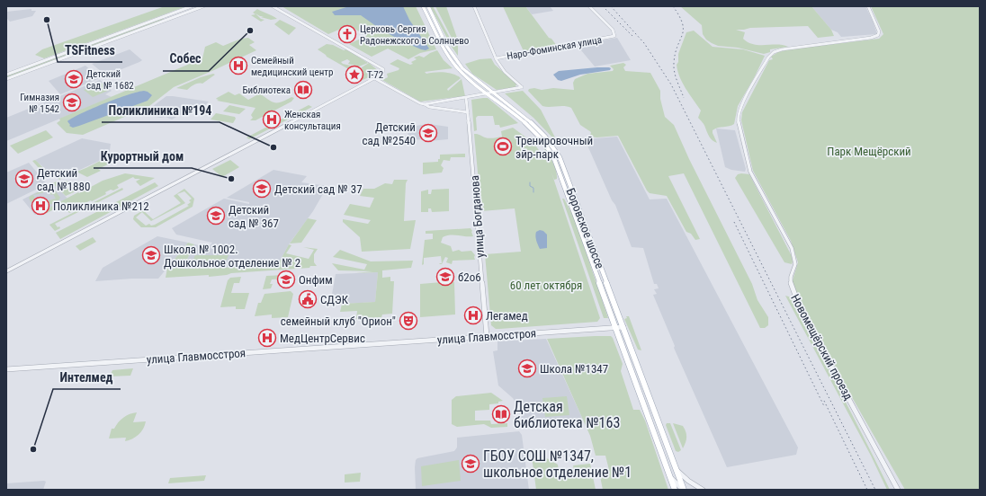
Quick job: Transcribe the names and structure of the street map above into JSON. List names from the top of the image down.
{
  "streets": {
    "main road": ["Боровское шоссе"],
    "street": [
      "Наро-Фоминская улица",
      "улица Богданова",
      "улица Главмосстроя",
      "Новомещёрский проезд"
    ]
  },
  "crossings": [
    ["улица Богданова", "улица Главмосстроя"],
    ["Боровское шоссе", "улица Главмосстроя"]
  ],
  "parks": ["Парк Мещёрский", "60 лет октября"],
  "places": {
    "other": [
      "TSFitness",
      "Собес",
      "Поликлиника №194",
      "Курортный дом",
      "Интелмед"
    ],
    "church": ["Церковь Сергия Радонежского в Солнцево"],
    "hospital": [
      "Семейный медицинский центр",
      "Женская консультация",
      "Поликлиника №212",
      "Легамед",
      "МедЦентрСервис"
    ],
    "place": ["Т-72"],
    "school or university": [
      "Детский сад № 1682",
      "Гимназия № 1542",
      "Детский сад №2540",
      "Детский сад №1880",
      "Детский сад № 37",
      "Детский сад № 367",
      "Школа № 1002. Дошкольное отделение № 2",
      "б2о6",
      "Онфим",
      "Школа №1347",
      "ГБОУ СОШ №1347, школьное отделение №1"
    ],
    "library": ["Библиотека", "Детская библиотека №163"],
    "sports": ["Тренировочный эйр-парк"],
    "public building": ["СДЭК"],
    "theatre": ["семейный клуб \"Орион\""]
  }
}
